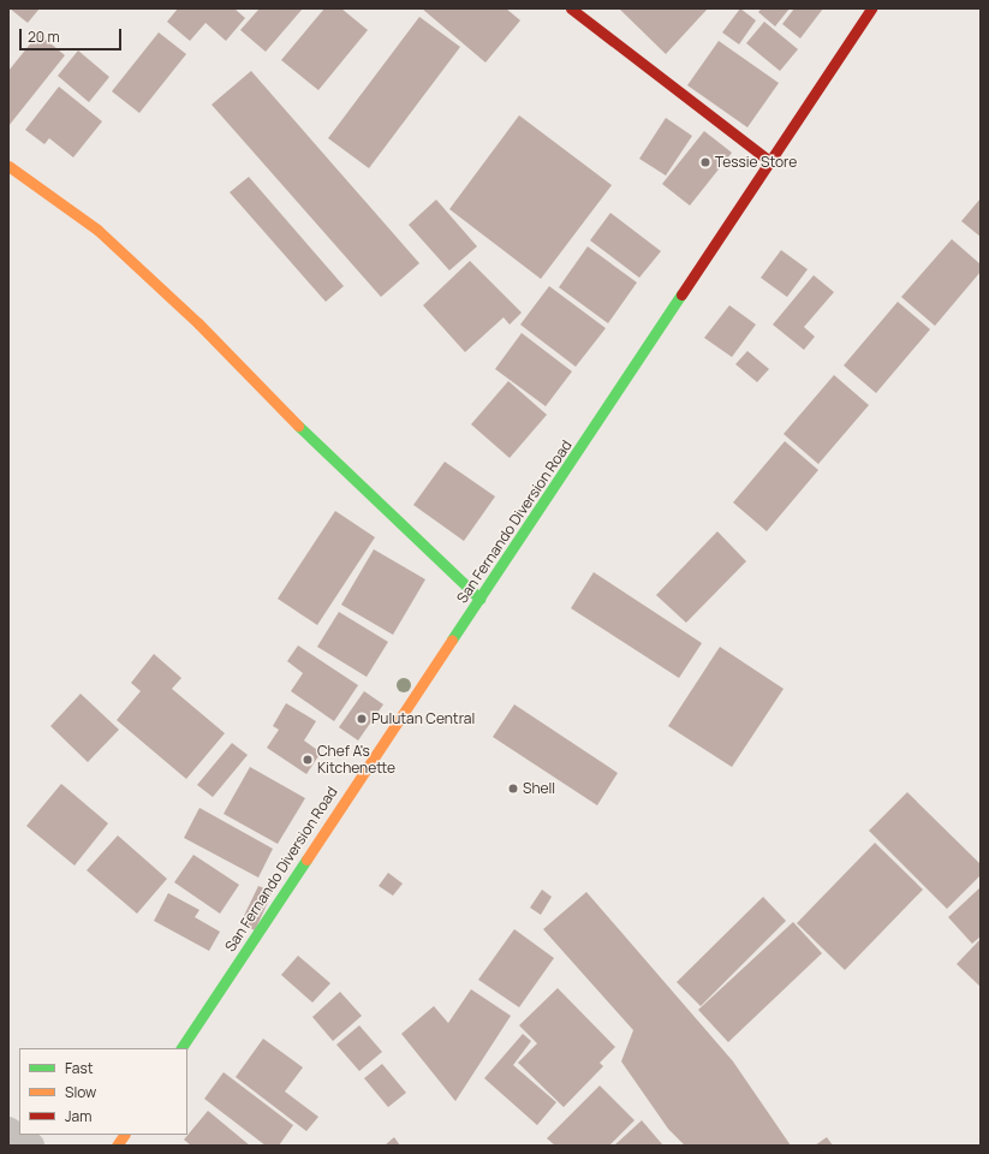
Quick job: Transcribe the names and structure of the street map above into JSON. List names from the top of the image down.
{
  "streets": {
    "main road": ["San Fernando Diversion Road"]
  },
  "places": [
    "Tessie Store",
    "Pulutan Central",
    "Chef A's Kitchenette",
    "Shell"
  ],
  "legend": ["Fast", "Slow", "Jam"],
  "scale_bar": "20 m"
}
